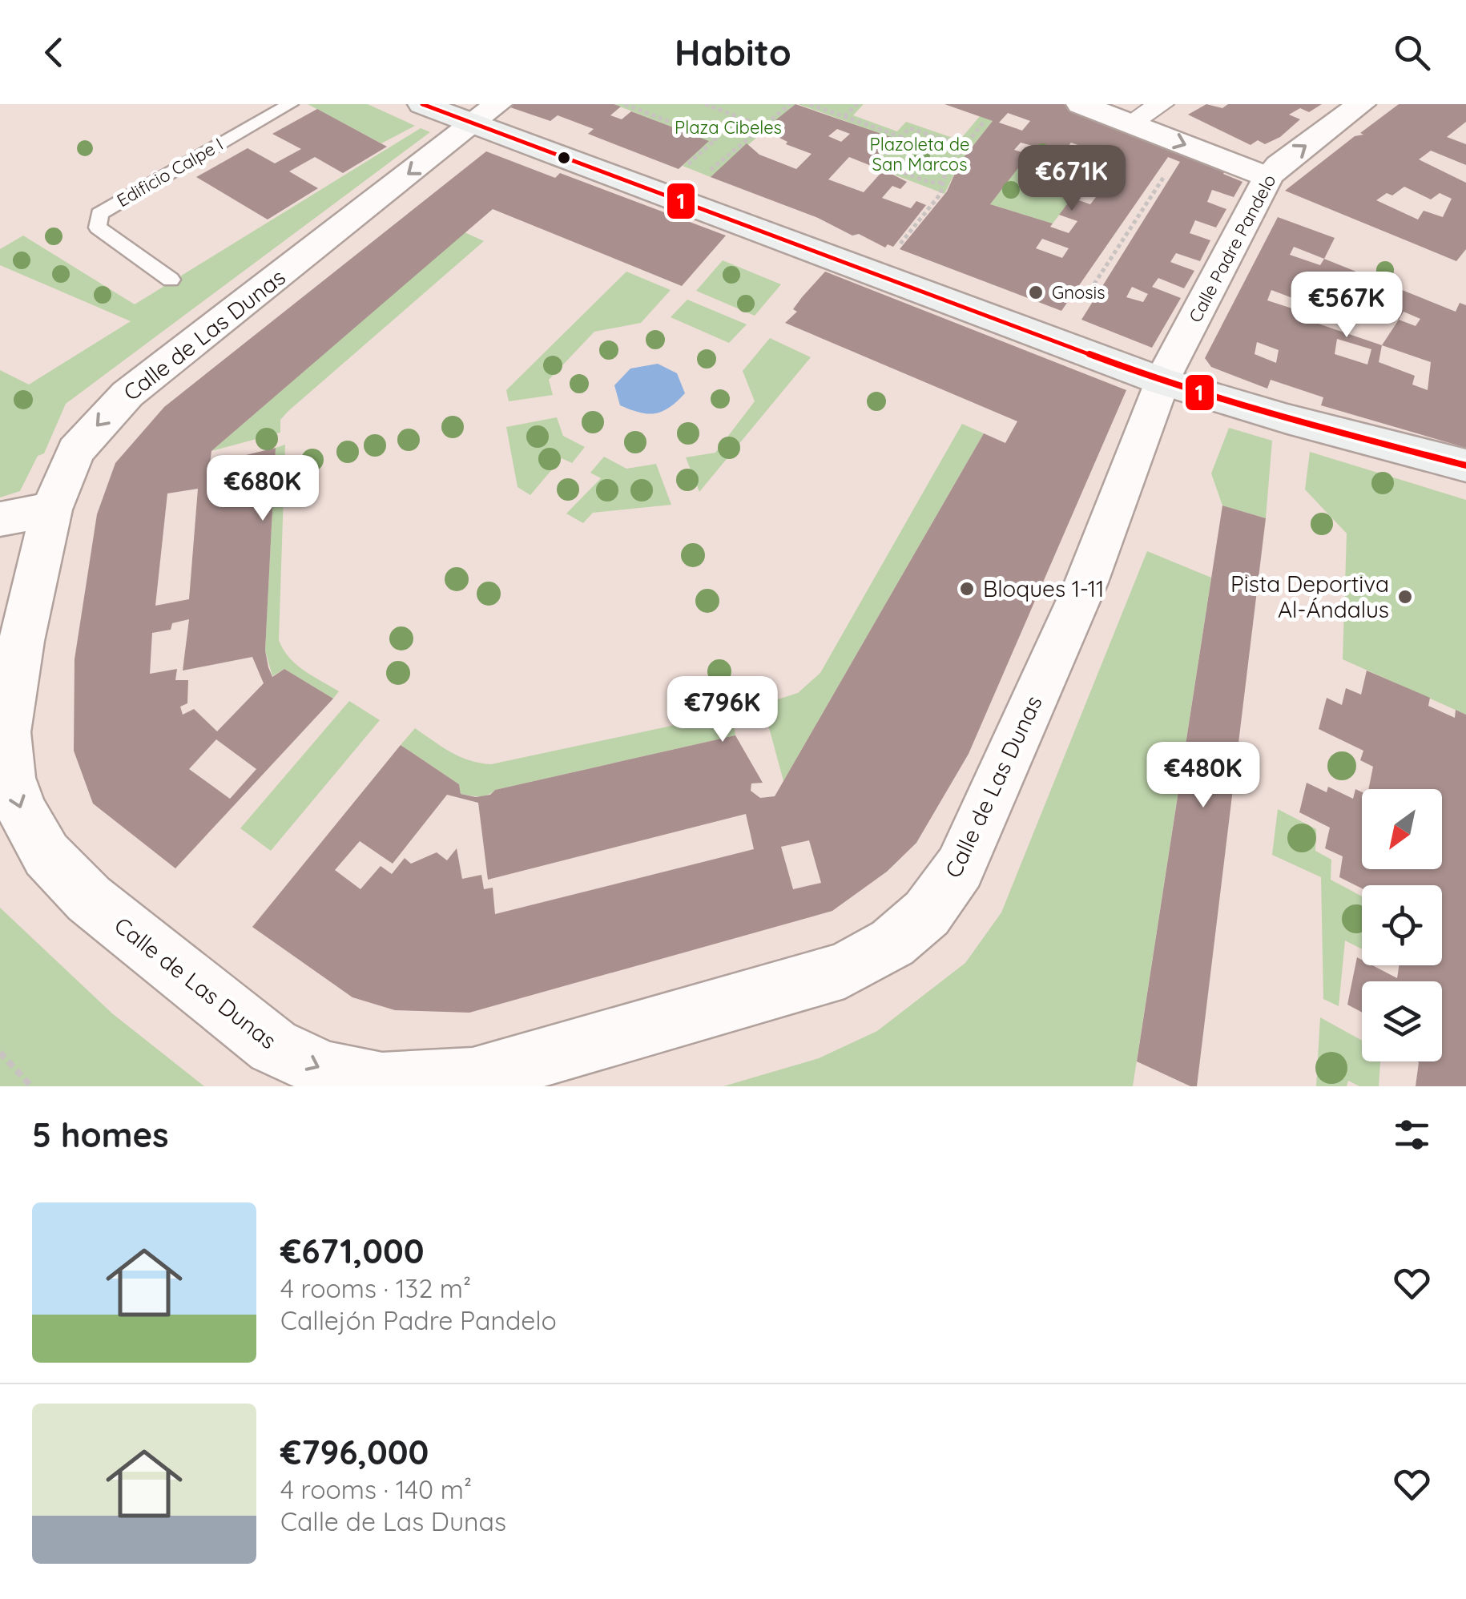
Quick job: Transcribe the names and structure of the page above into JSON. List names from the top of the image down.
{
  "streets": {
    "street": ["Calle Padre Pandelo", "Calle de Las Dunas"],
    "lane": ["Edificio Calpe I"]
  },
  "crossings": [
    ["Calle Padre Pandelo", "Calle de Las Dunas"]
  ],
  "parks": ["Plaza Cibeles", "Plazoleta de San Marcos"],
  "places": ["Gnosis", "Bloques 1-11", "Pista Deportiva Al-Ándalus"],
  "lines": ["transit line 1"],
  "north": "bottom left",
  "page": {
    "header": "Habito",
    "price": [
      "€671K",
      "€567K",
      "€680K",
      "€796K",
      "€480K"
    ],
    "heading": "5 homes",
    "list": [
      {
        "name": "€671,000",
        "note": "4 rooms · 132 m² · Callejón Padre Pandelo"
      },
      {
        "name": "€796,000",
        "note": "4 rooms · 140 m² · Calle de Las Dunas"
      }
    ]
  }
}
